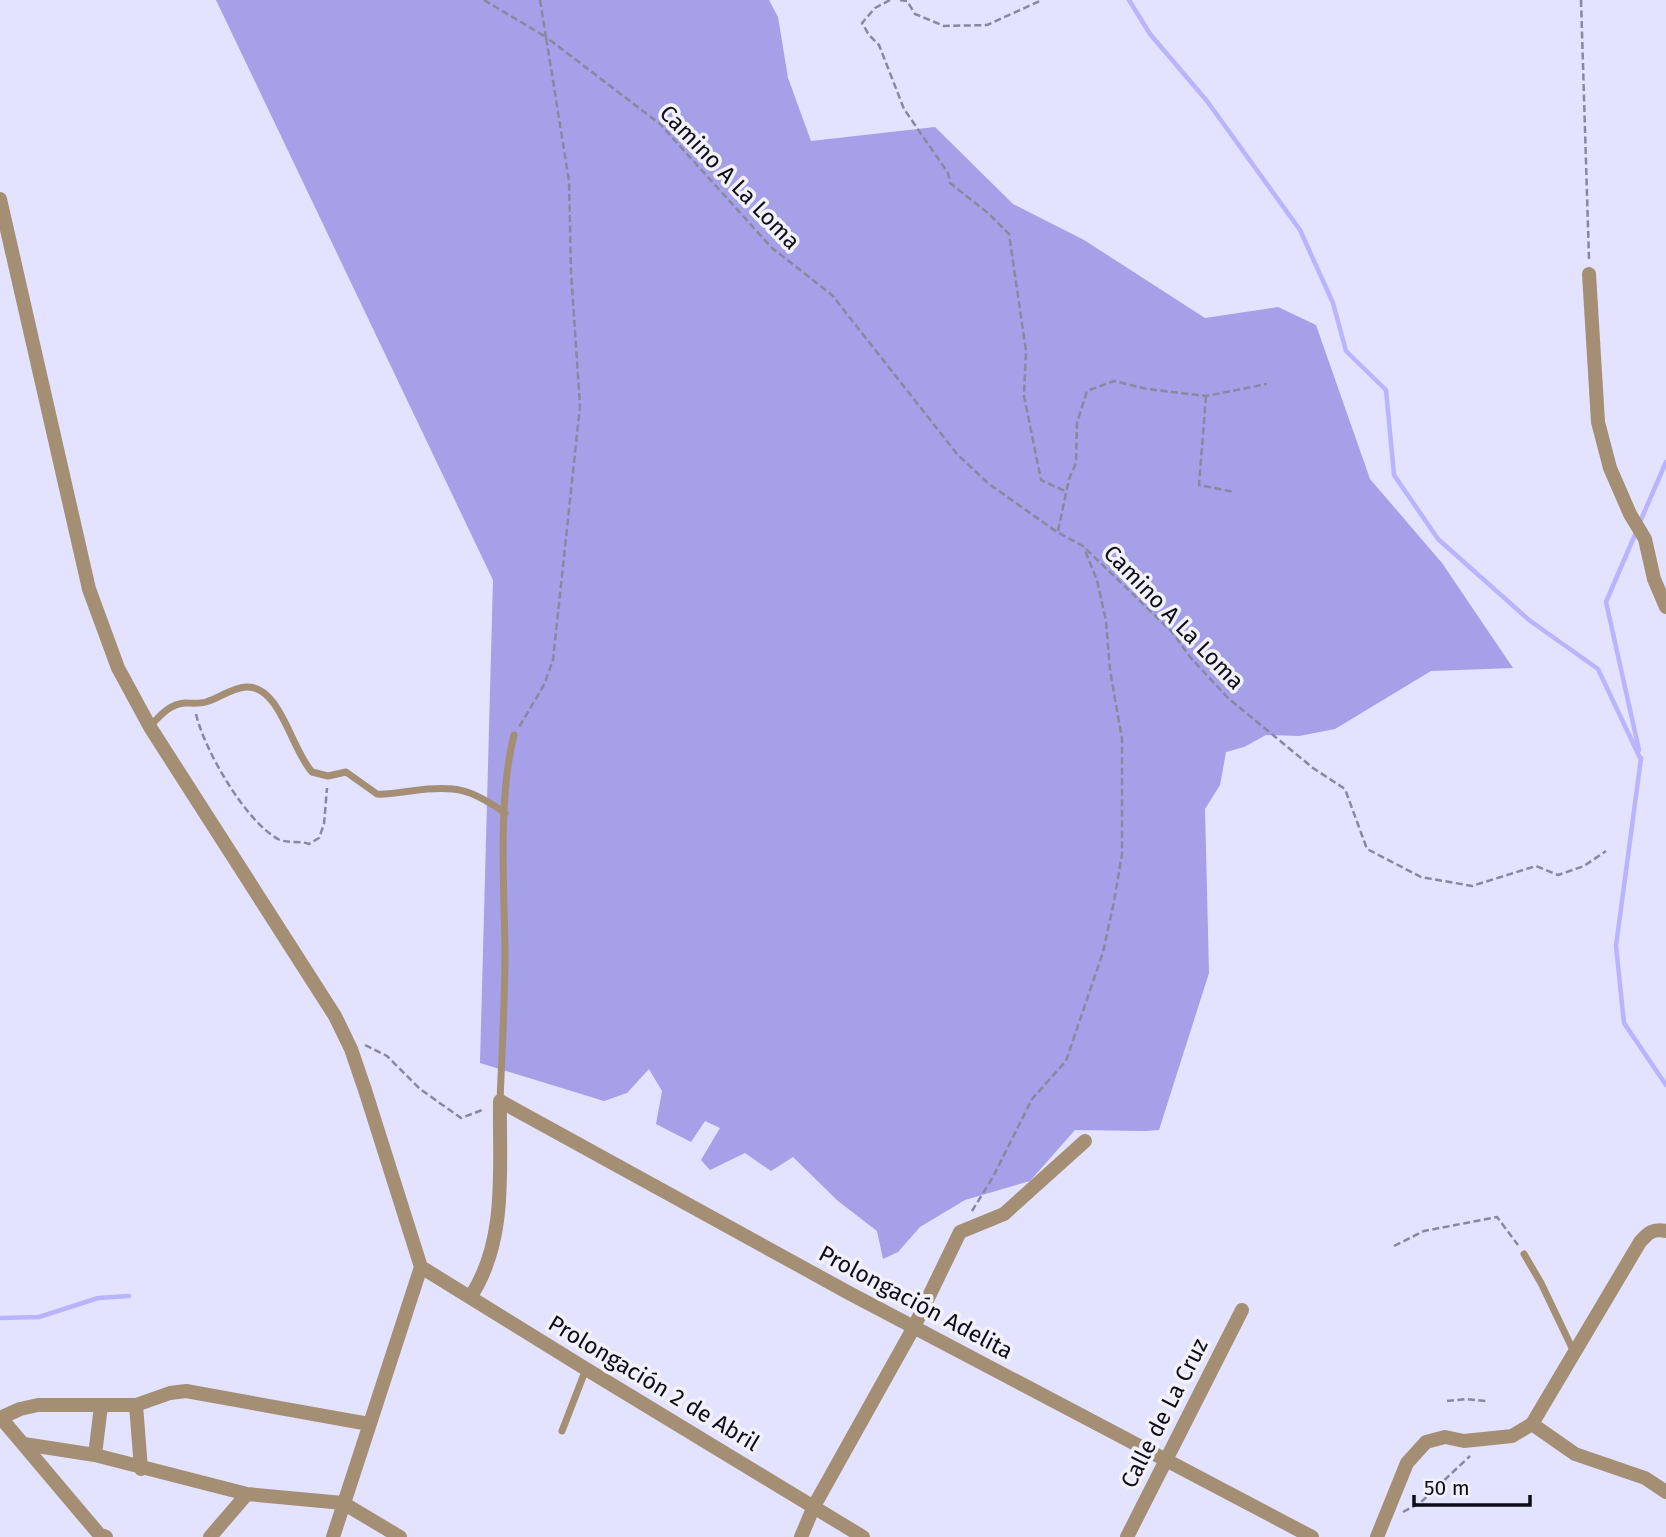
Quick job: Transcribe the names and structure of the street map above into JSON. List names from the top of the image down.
{
  "streets": {
    "street": ["Prolongación Adelita", "Prolongación 2 de Abril", "Calle de La Cruz"],
    "path": ["Camino A La Loma"]
  },
  "crossings": [
    ["Prolongación Adelita", "Calle de La Cruz"]
  ],
  "scale_bar": "50 m"
}
